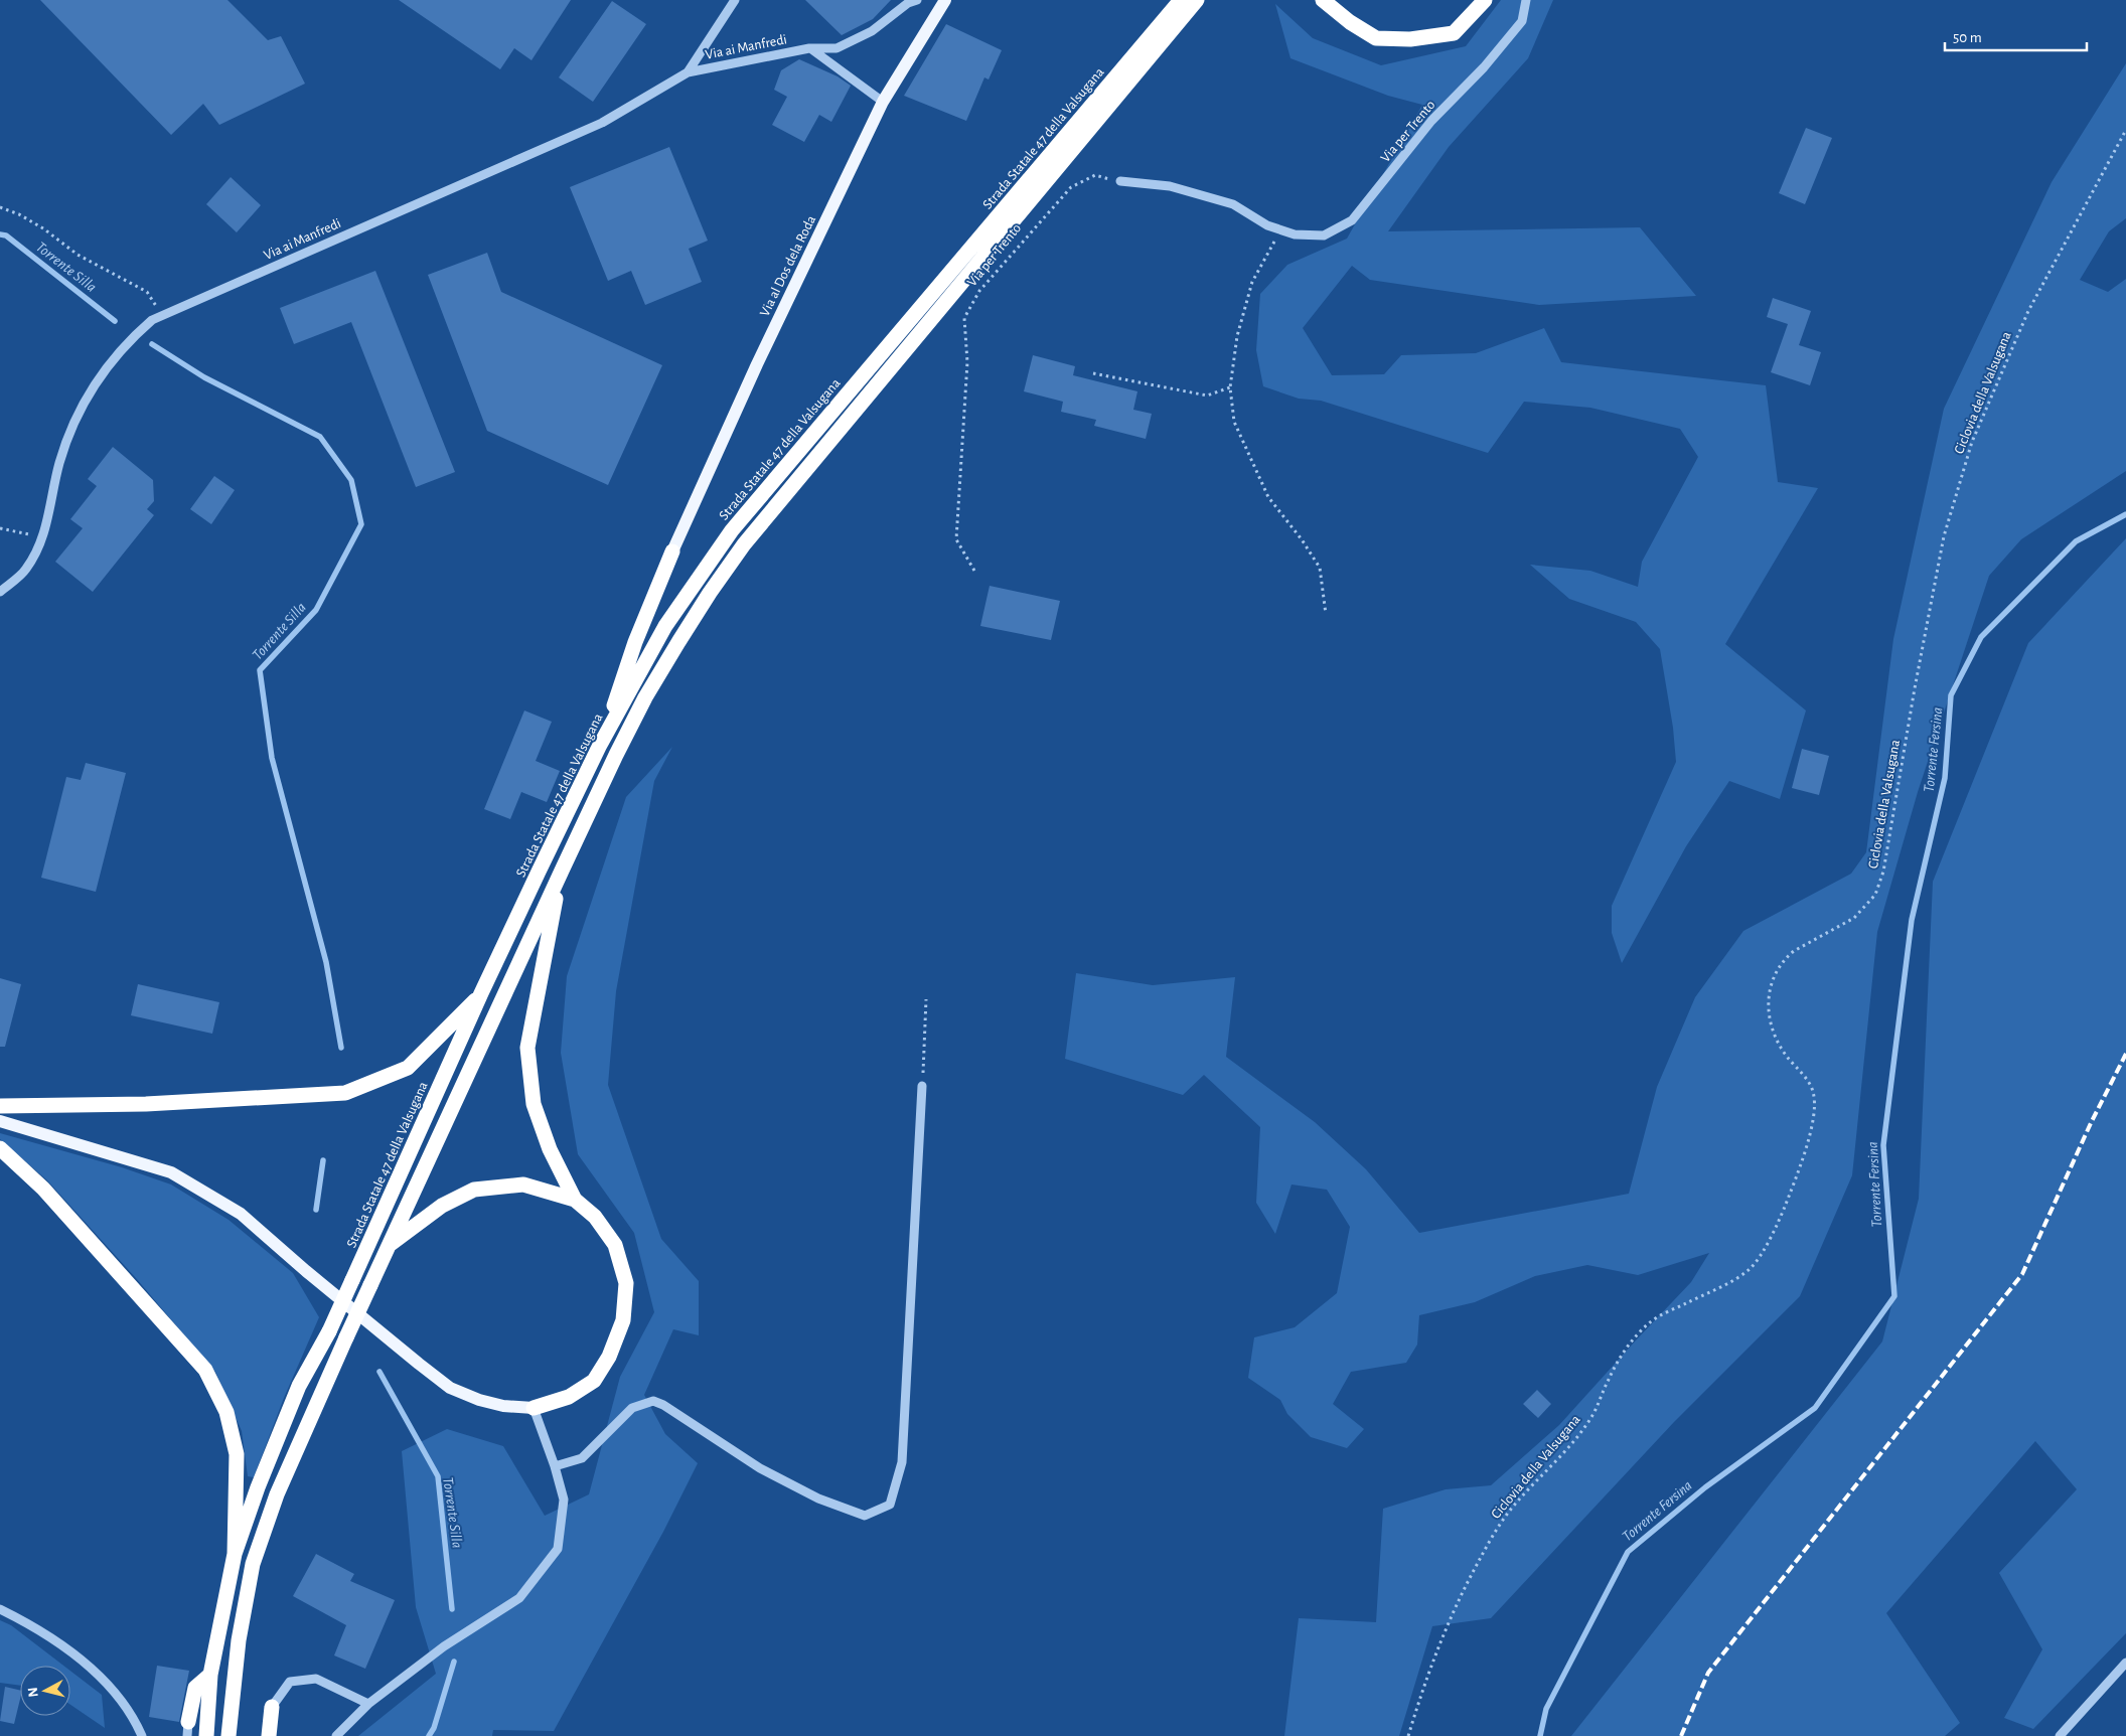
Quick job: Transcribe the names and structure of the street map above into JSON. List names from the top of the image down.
{
  "streets": {
    "highway": ["Strada Statale 47 della Valsugana"],
    "main road": ["Via al Dos dela Roda"],
    "street": ["Via ai Manfredi", "Via per Trento"],
    "path": ["Ciclovia della Valsugana"]
  },
  "water": ["Torrente Silla", "Torrente Fersina"],
  "scale_bar": "50 m",
  "north": "left"
}
